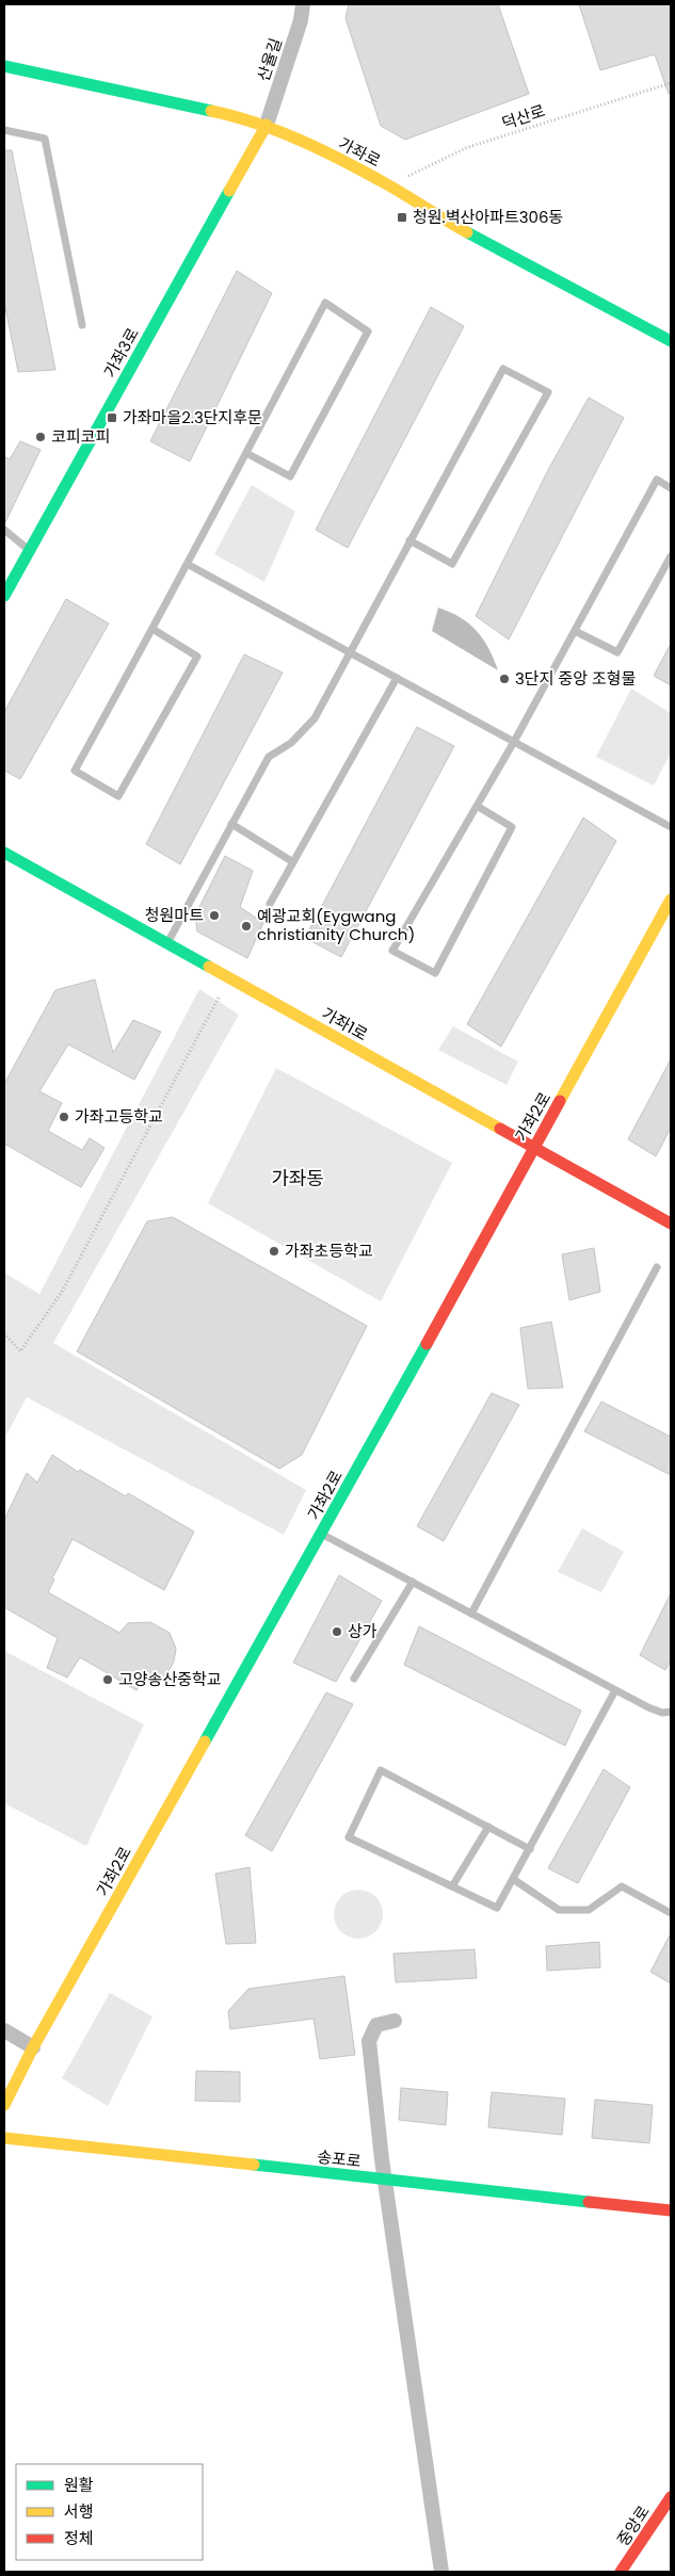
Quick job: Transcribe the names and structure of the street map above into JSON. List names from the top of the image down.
{
  "streets": {
    "street": [
      "산율길",
      "가좌로",
      "가좌3로",
      "가좌1로",
      "가좌2로",
      "송포로",
      "중앙로"
    ],
    "path": ["덕산로"]
  },
  "crossings": [
    ["산율길", "가좌로"],
    ["산율길", "가좌3로"],
    ["덕산로", "가좌로"],
    ["가좌로", "가좌3로"],
    ["가좌1로", "가좌2로"]
  ],
  "districts": ["가좌동"],
  "places": {
    "transit": ["청원.벽산아파트306동", "가좌마을2.3단지후문"],
    "other": [
      "코피코피",
      "3단지 중앙 조형물",
      "청원마트",
      "예광교회(Eygwang christianity Church)",
      "가좌고등학교",
      "가좌초등학교",
      "상가",
      "고양송산중학교"
    ]
  },
  "legend": ["원활", "서행", "정체"]
}
